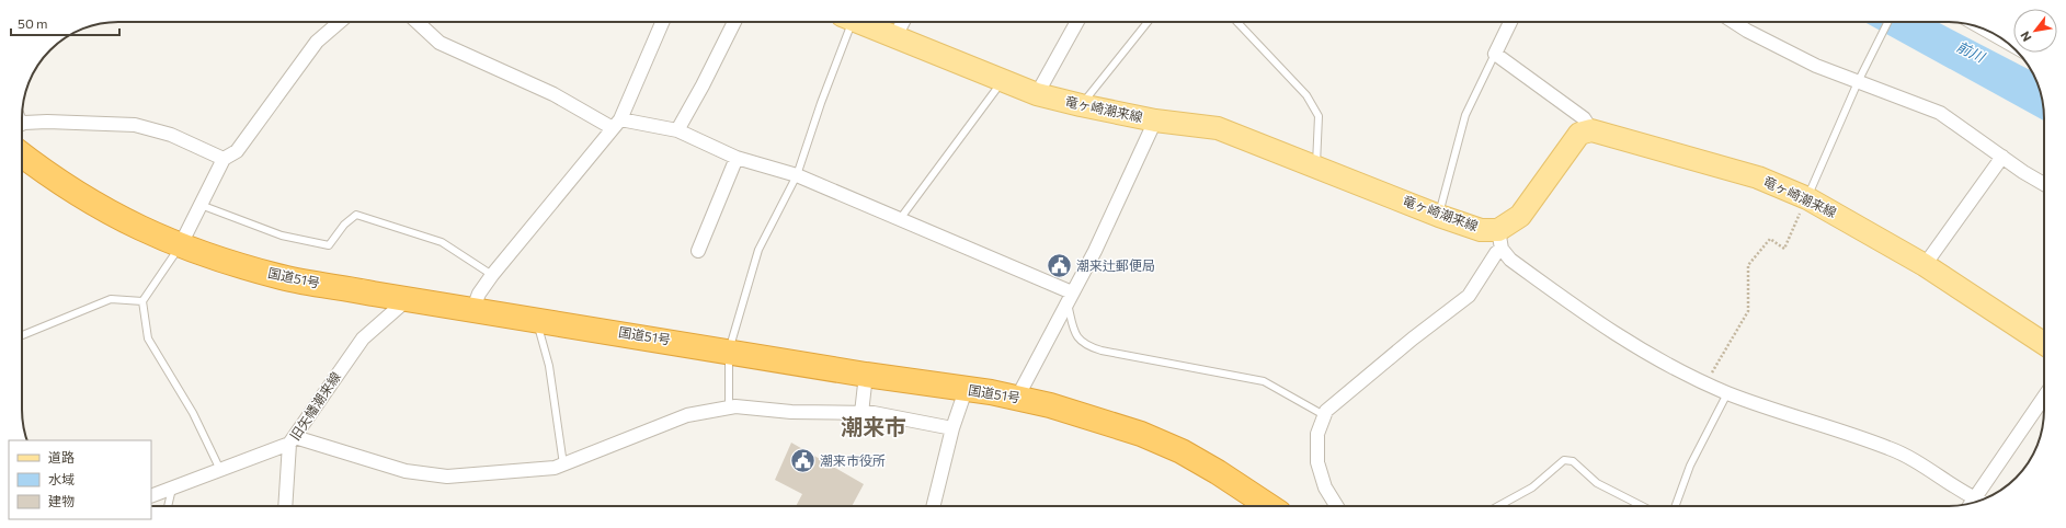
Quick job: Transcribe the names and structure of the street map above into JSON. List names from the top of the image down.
{
  "streets": {
    "highway": ["国道51号"],
    "main road": ["竜ヶ崎潮来線"],
    "street": ["旧矢幡潮来線"]
  },
  "crossings": [
    ["国道51号", "旧矢幡潮来線"]
  ],
  "districts": ["潮来市"],
  "water": ["前川"],
  "places": {
    "public building": ["潮来辻郵便局", "潮来市役所"]
  },
  "legend": ["道路", "水域", "建物"],
  "scale_bar": "50 m",
  "north": "bottom left"
}
